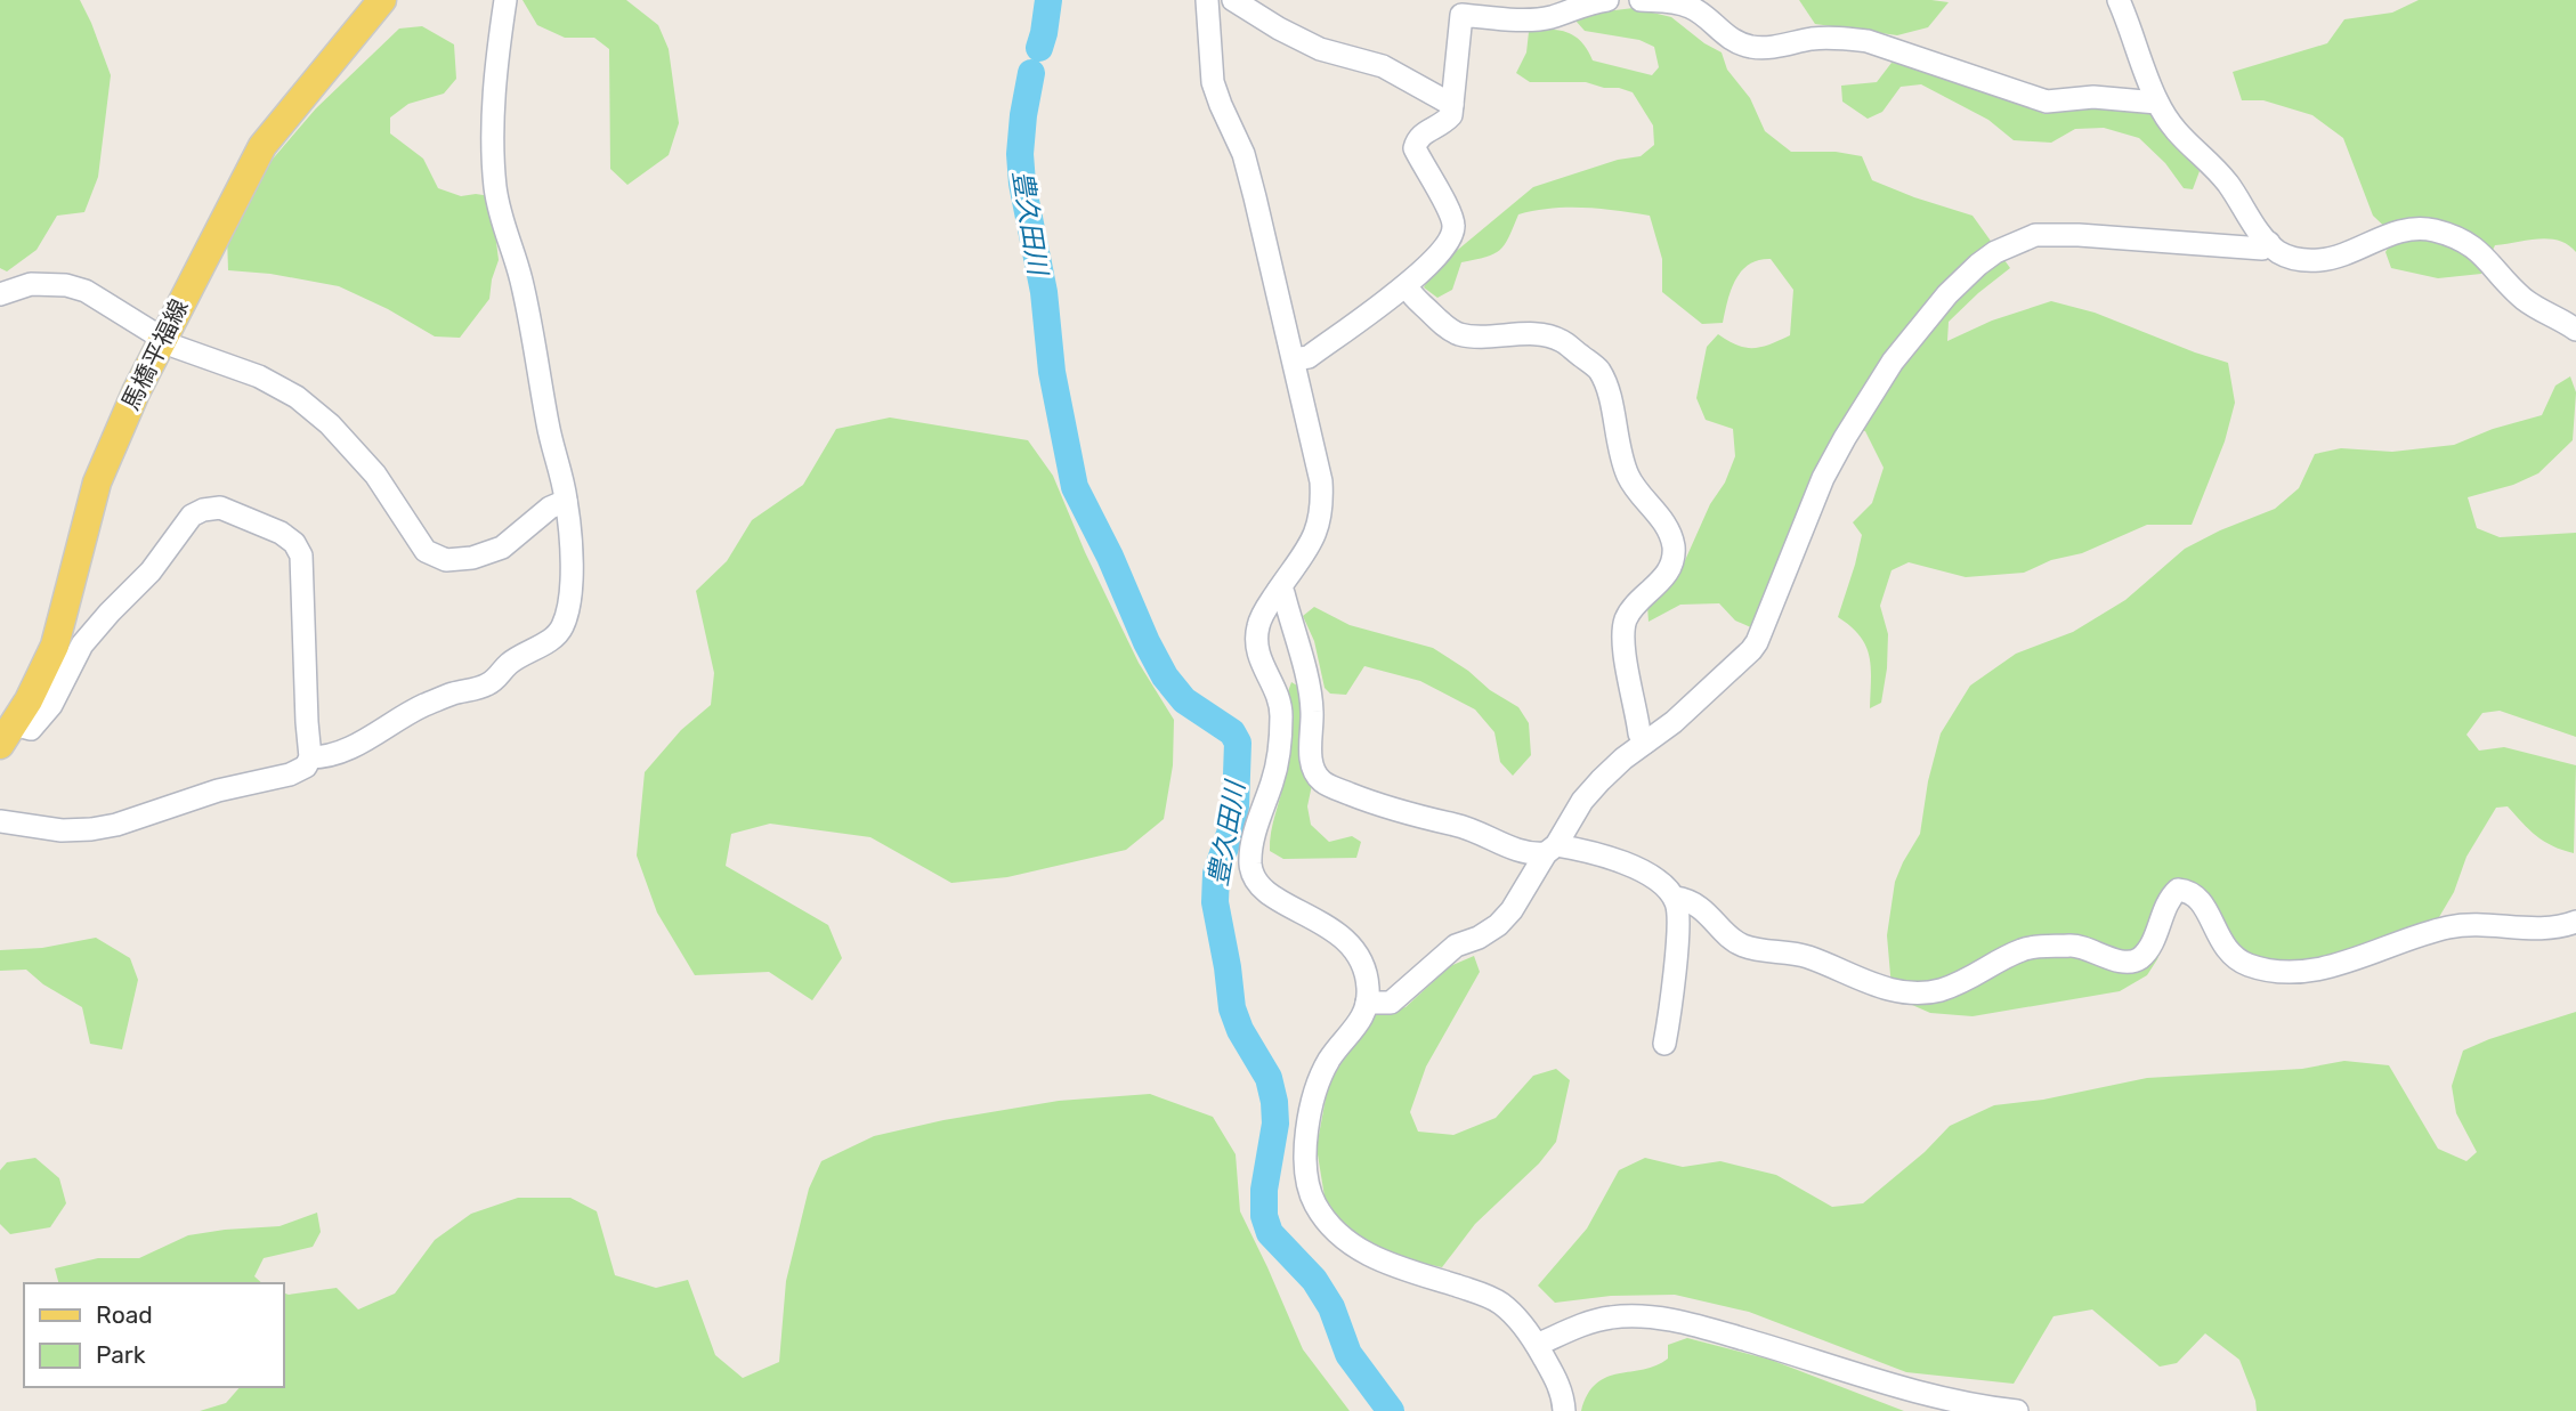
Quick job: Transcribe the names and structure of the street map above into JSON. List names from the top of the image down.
{
  "streets": {
    "main road": ["馬橋平福線"]
  },
  "water": ["豊久田川"],
  "legend": ["Road", "Park"]
}
